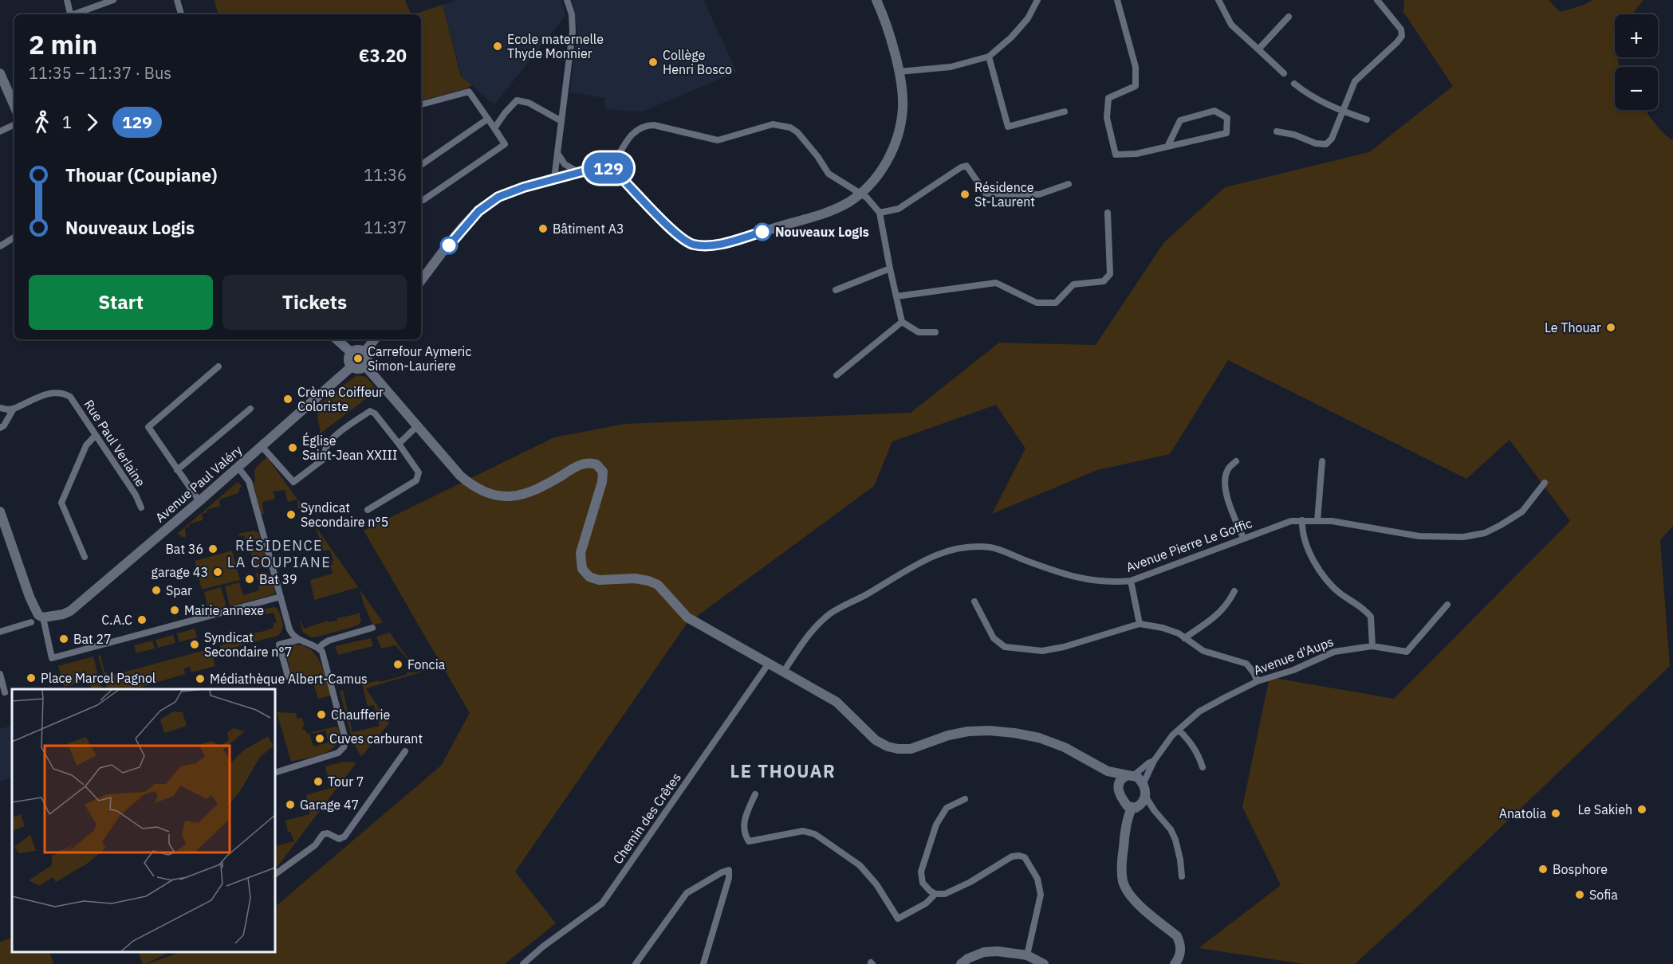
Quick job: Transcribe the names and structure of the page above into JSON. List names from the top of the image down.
{
  "streets": {
    "street": [
      "Rue Paul Verlaine",
      "Avenue Paul Valéry",
      "Avenue Pierre Le Goffic",
      "Avenue d'Aups",
      "Chemin des Crêtes"
    ]
  },
  "districts": ["RÉSIDENCE LA COUPIANE", "LE THOUAR"],
  "places": [
    "Ecole maternelle Thyde Monnier",
    "Collège Henri Bosco",
    "Résidence St-Laurent",
    "Bâtiment A3",
    "Nouveaux Logis",
    "Le Thouar",
    "Carrefour Aymeric Simon-Lauriere",
    "Crème Coiffeur Coloriste",
    "Église Saint-Jean XXIII",
    "Syndicat Secondaire n°5",
    "Bat 36",
    "garage 43",
    "Bat 39",
    "Spar",
    "Mairie annexe",
    "C.A.C",
    "Bat 27",
    "Syndicat Secondaire n°7",
    "Foncia",
    "Place Marcel Pagnol",
    "Médiathèque Albert-Camus",
    "Chaufferie",
    "Cuves carburant",
    "Tour 7",
    "Garage 47",
    "Le Sakieh",
    "Anatolia",
    "Bosphore",
    "Sofia"
  ],
  "lines": ["bus line 129"],
  "page": {
    "on_map": "129",
    "map_buttons": ["+", "−"],
    "heading": ["2 min", "11:35 – 11:37 · Bus", "€3.20"],
    "legs": ["1", "129"],
    "list": [
      {
        "name": "Thouar (Coupiane)",
        "value": "11:36"
      },
      {
        "name": "Nouveaux Logis",
        "value": "11:37"
      }
    ],
    "buttons": ["Start", "Tickets"]
  }
}
